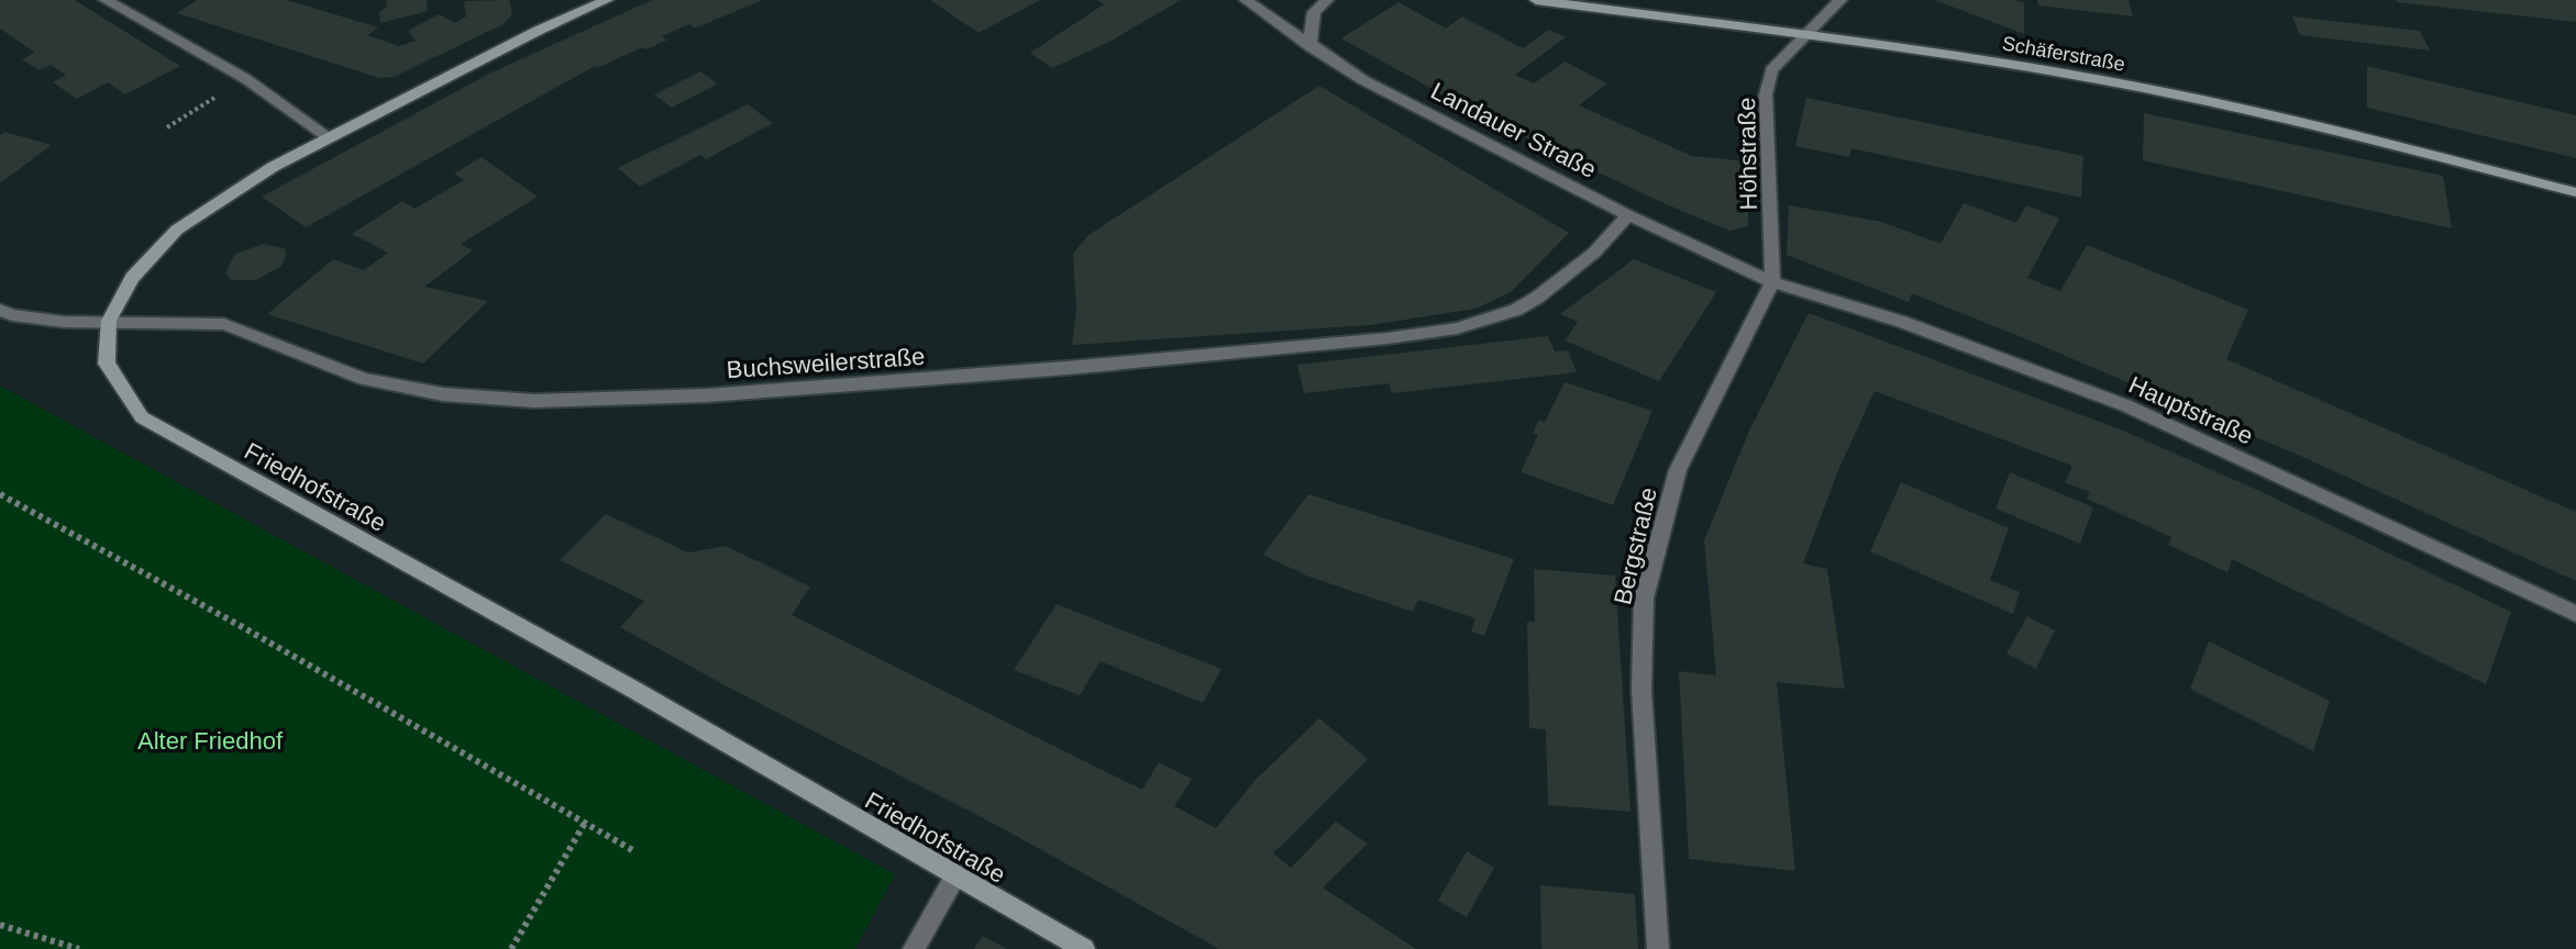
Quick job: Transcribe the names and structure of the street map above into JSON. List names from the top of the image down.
{
  "streets": {
    "street": [
      "Schäferstraße",
      "Landauer Straße",
      "Höhstraße",
      "Buchsweilerstraße",
      "Hauptstraße",
      "Friedhofstraße",
      "Bergstraße"
    ]
  },
  "crossings": [
    ["Schäferstraße", "Höhstraße"],
    ["Landauer Straße", "Höhstraße"],
    ["Landauer Straße", "Buchsweilerstraße"],
    ["Landauer Straße", "Hauptstraße"],
    ["Landauer Straße", "Bergstraße"],
    ["Höhstraße", "Hauptstraße"],
    ["Höhstraße", "Bergstraße"],
    ["Buchsweilerstraße", "Friedhofstraße"],
    ["Hauptstraße", "Bergstraße"]
  ],
  "parks": ["Alter Friedhof"]
}
